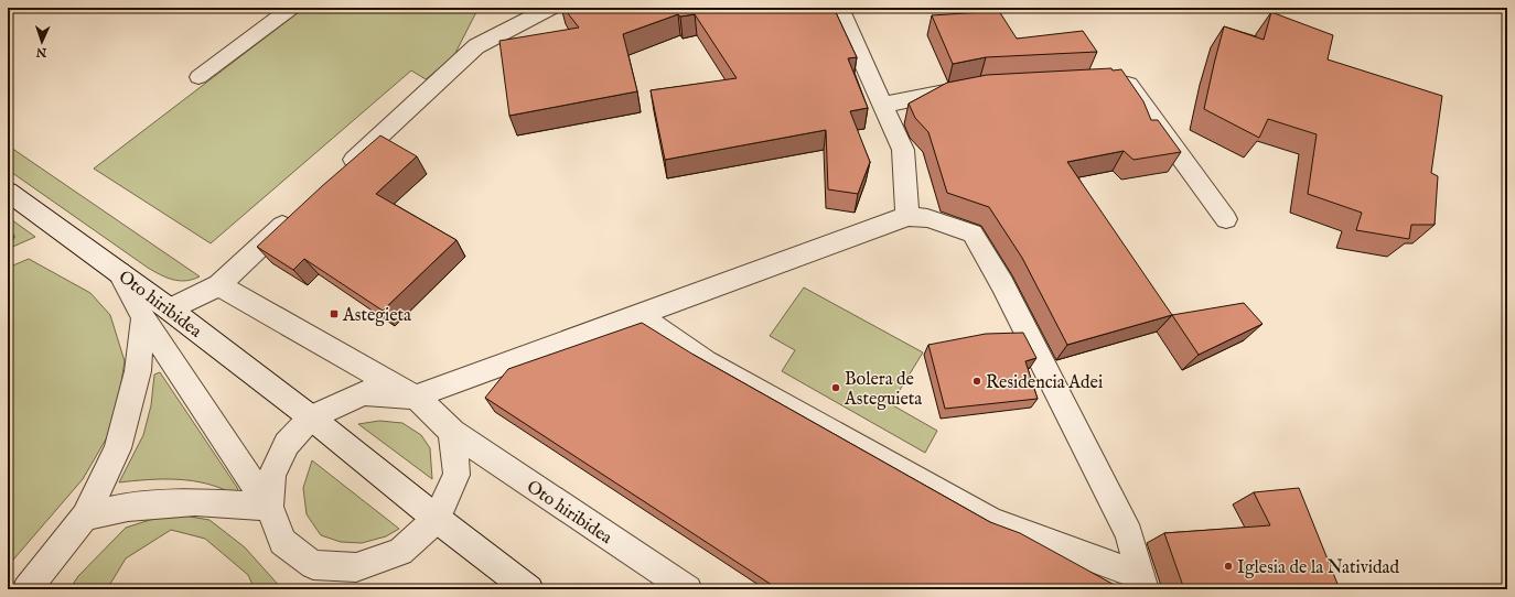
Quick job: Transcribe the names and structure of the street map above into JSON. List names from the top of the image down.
{
  "streets": {
    "street": ["Oto hiribidea"]
  },
  "places": {
    "transit": ["Astegieta"],
    "other": ["Residencia Adei", "Bolera de Asteguieta", "Iglesia de la Natividad"]
  },
  "north": "bottom"
}
